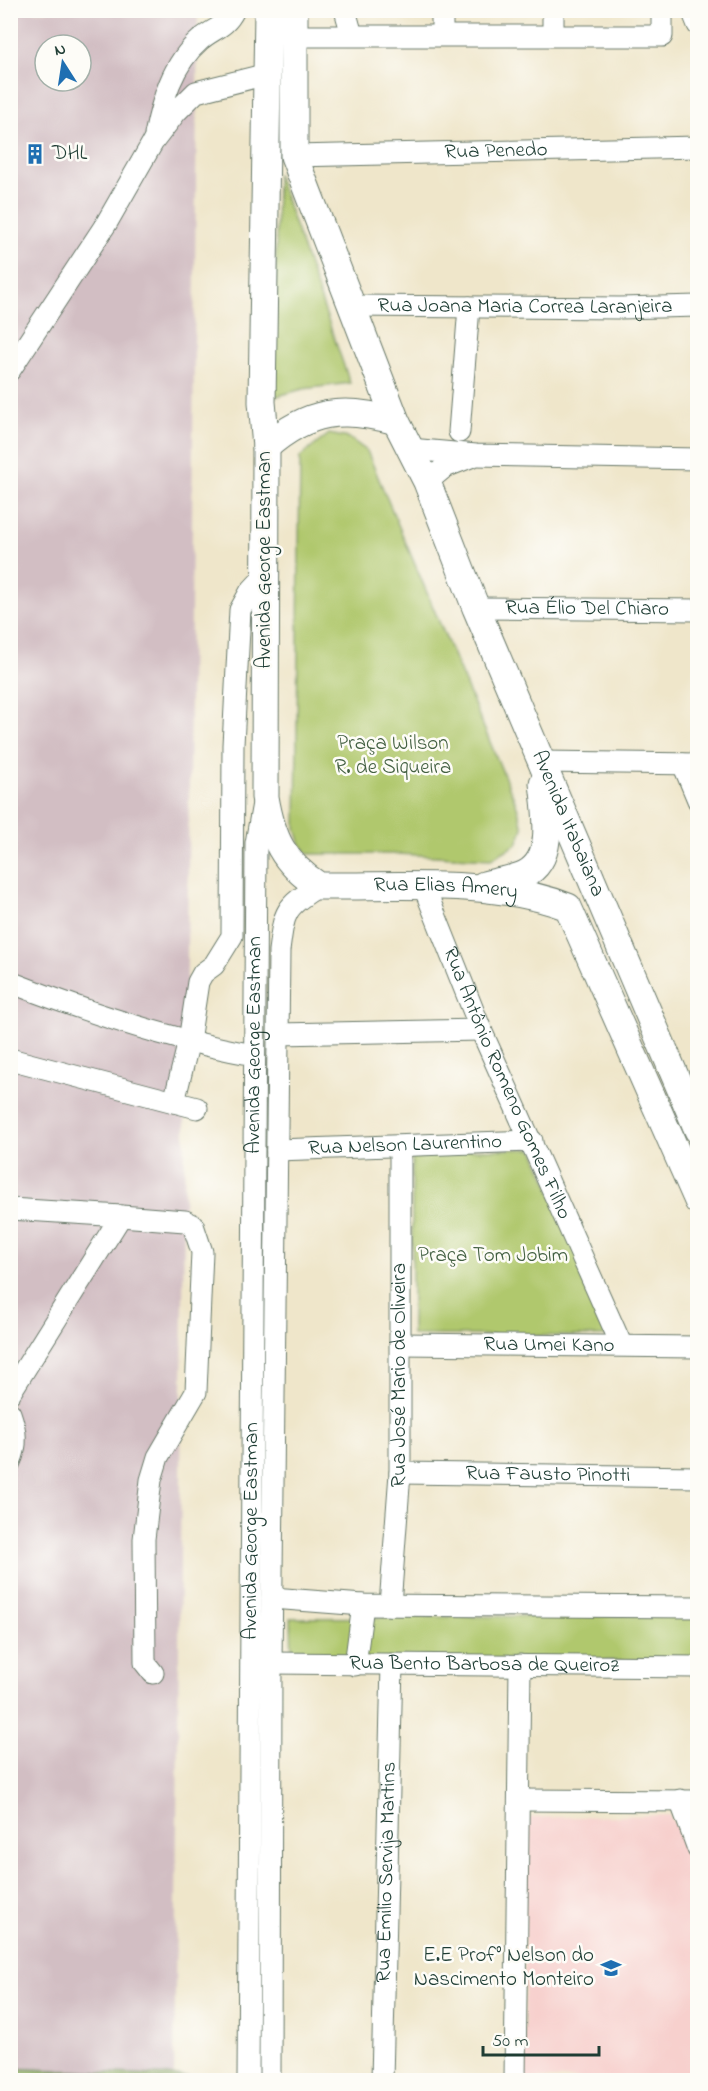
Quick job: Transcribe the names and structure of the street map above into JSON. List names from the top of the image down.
{
  "streets": {
    "main road": ["Avenida George Eastman", "Avenida Itabaiana", "Rua Elias Amery"],
    "street": [
      "Rua Penedo",
      "Rua Joana Maria Correa Laranjeira",
      "Rua Élio Del Chiaro",
      "Rua Antônio Romeno Gomes Filho",
      "Rua Nelson Laurentino",
      "Rua Umei Kano",
      "Rua José Mario de Oliveira",
      "Rua Fausto Pinotti",
      "Rua Bento Barbosa de Queiroz",
      "Rua Emilio Servija Martins"
    ]
  },
  "crossings": [
    ["Avenida George Eastman", "Rua Elias Amery"],
    ["Avenida George Eastman", "Rua Nelson Laurentino"],
    ["Avenida George Eastman", "Rua Bento Barbosa de Queiroz"],
    ["Rua Élio Del Chiaro", "Avenida Itabaiana"],
    ["Avenida Itabaiana", "Rua Elias Amery"],
    ["Rua Elias Amery", "Rua Antônio Romeno Gomes Filho"],
    ["Rua Antônio Romeno Gomes Filho", "Rua Nelson Laurentino"],
    ["Rua Antônio Romeno Gomes Filho", "Rua Umei Kano"],
    ["Rua Nelson Laurentino", "Rua José Mario de Oliveira"],
    ["Rua Umei Kano", "Rua José Mario de Oliveira"],
    ["Rua José Mario de Oliveira", "Rua Fausto Pinotti"],
    ["Rua Bento Barbosa de Queiroz", "Rua Emilio Servija Martins"]
  ],
  "parks": ["Praça Wilson R. de Siqueira", "Praça Tom Jobim"],
  "places": {
    "building": ["DHL"],
    "school or university": ["E.E Prof° Nelson do Nascimento Monteiro"]
  },
  "scale_bar": "50 m",
  "north": "top"
}
